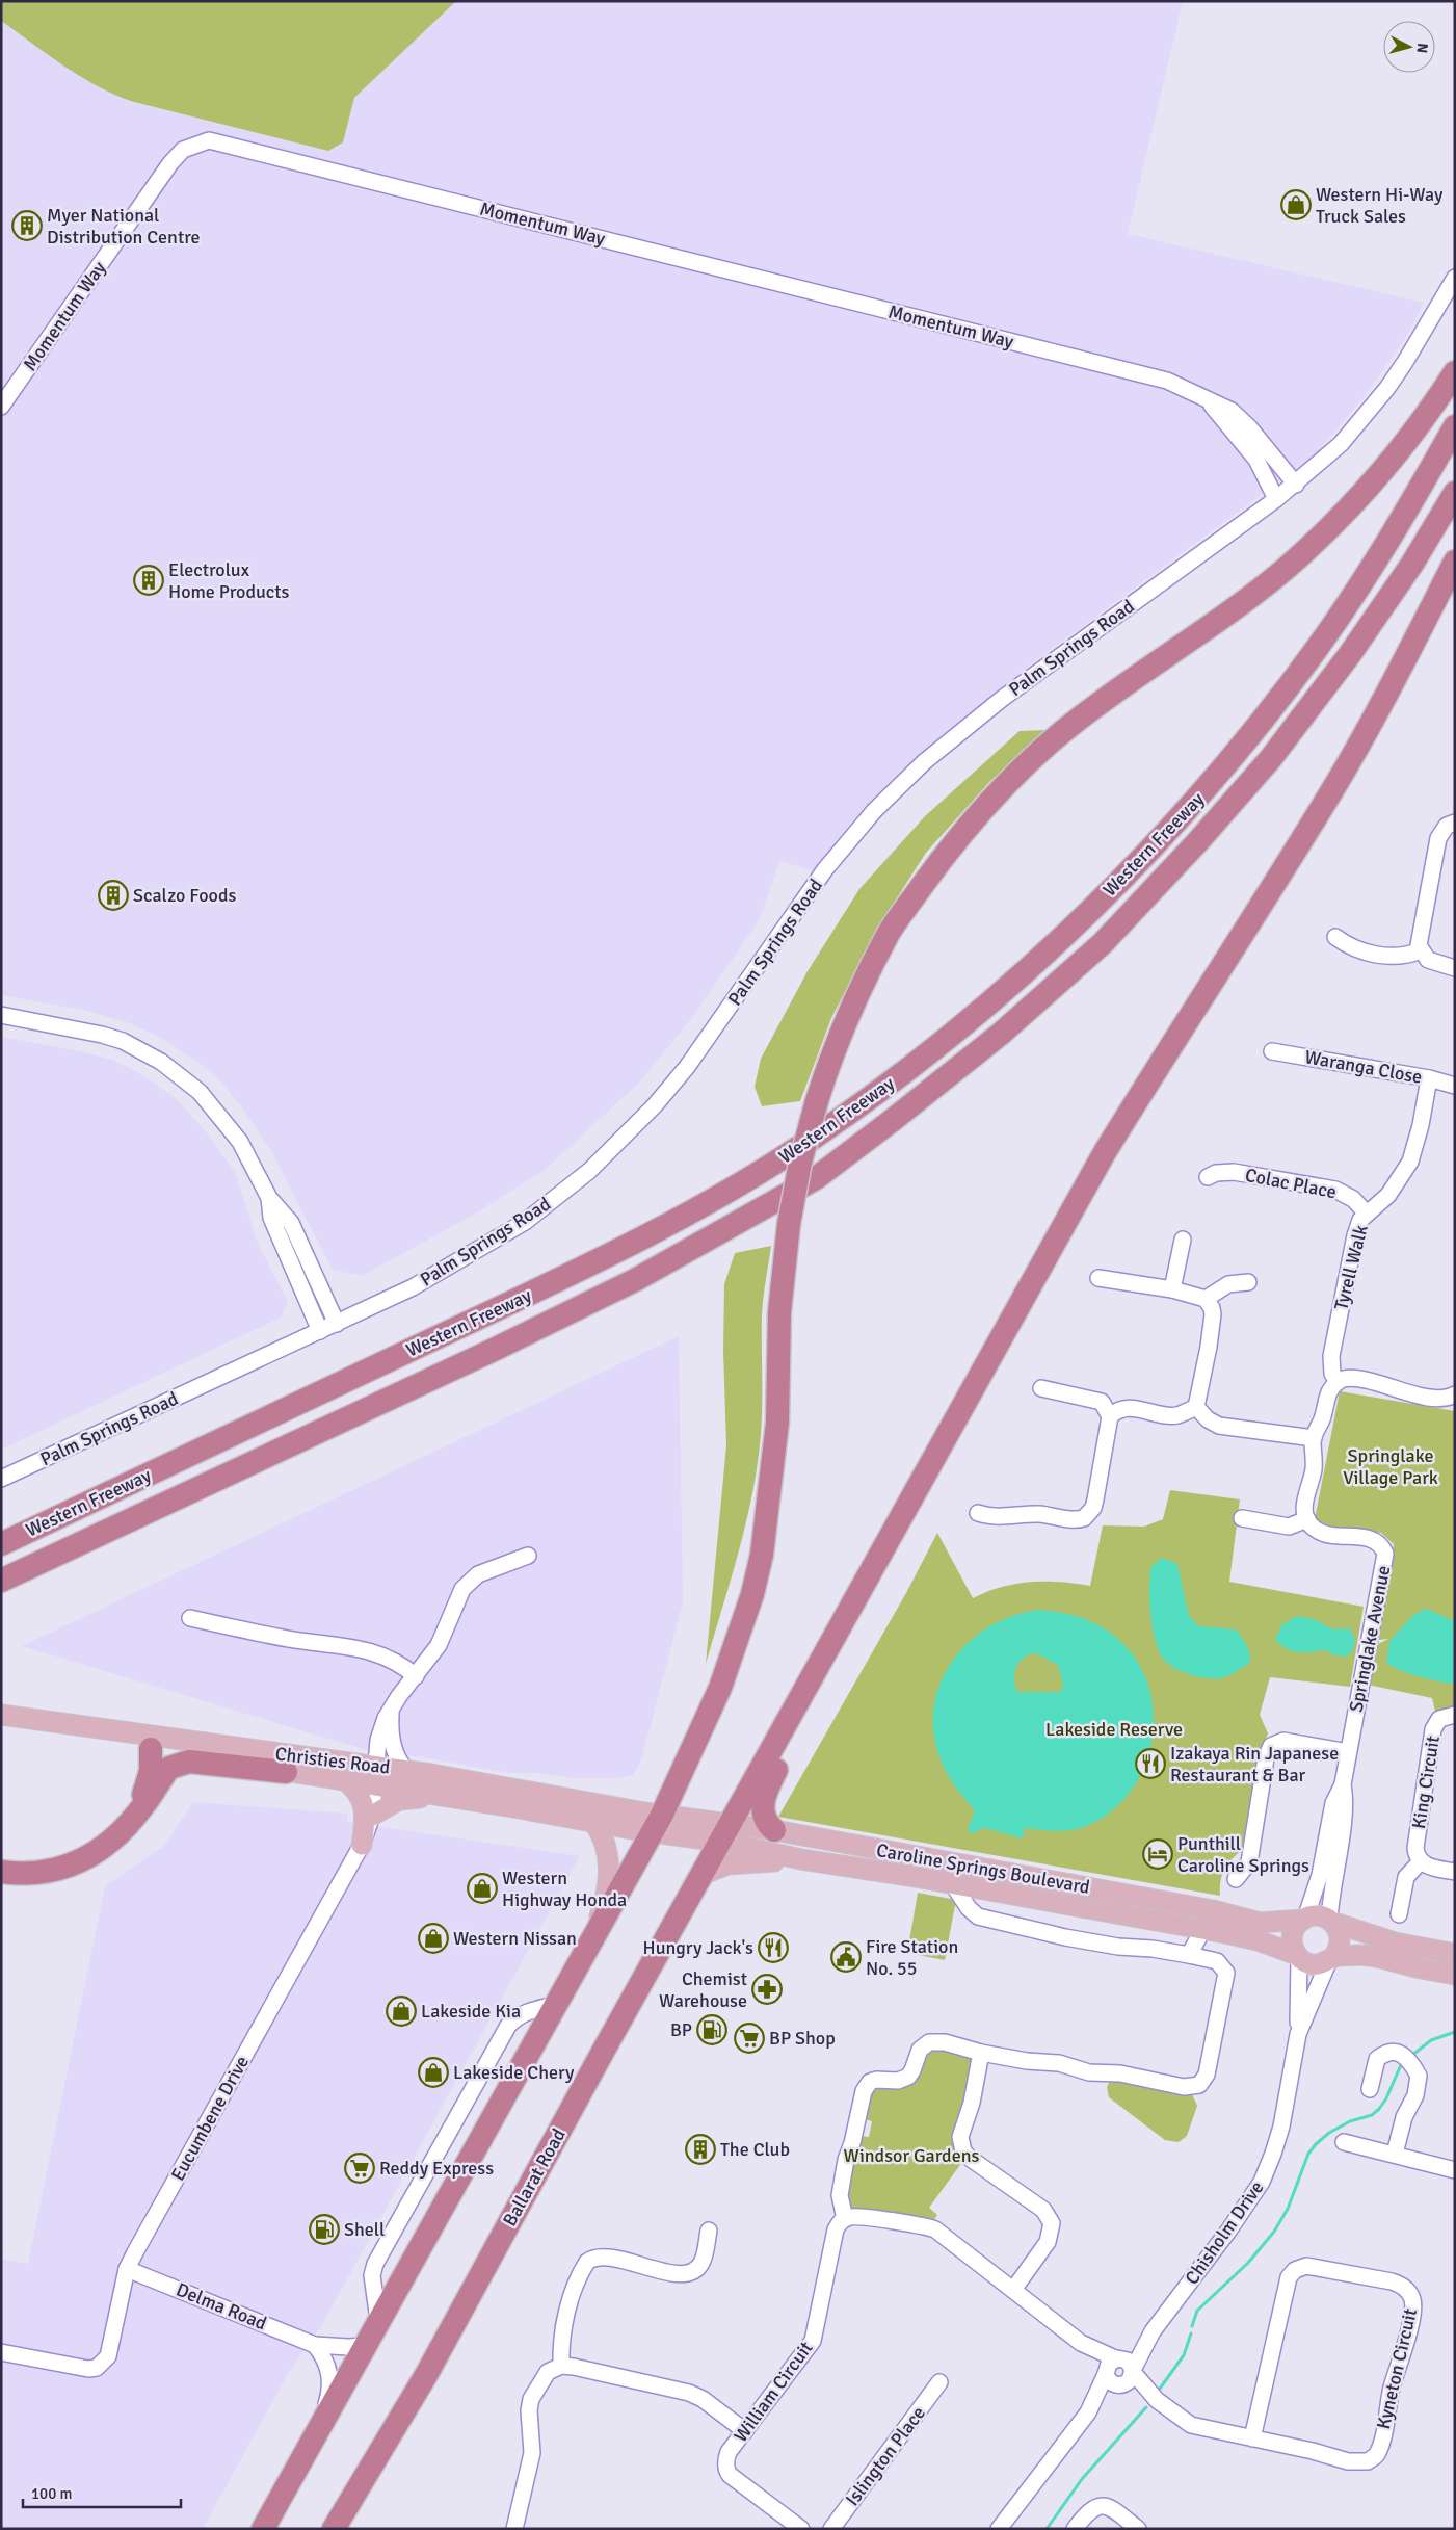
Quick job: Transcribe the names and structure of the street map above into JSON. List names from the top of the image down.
{
  "streets": {
    "highway": ["Western Freeway", "Ballarat Road"],
    "main road": ["Christies Road", "Caroline Springs Boulevard"],
    "street": [
      "Momentum Way",
      "Palm Springs Road",
      "Waranga Close",
      "Colac Place",
      "Tyrell Walk",
      "Springlake Avenue",
      "King Circuit",
      "Eucumbene Drive",
      "Chisholm Drive",
      "Delma Road",
      "Kyneton Circuit",
      "William Circuit",
      "Islington Place"
    ]
  },
  "crossings": [
    ["Momentum Way", "Palm Springs Road"],
    ["Waranga Close", "Tyrell Walk"],
    ["Colac Place", "Tyrell Walk"],
    ["Springlake Avenue", "Caroline Springs Boulevard"],
    ["Springlake Avenue", "Chisholm Drive"],
    ["Christies Road", "Caroline Springs Boulevard"],
    ["Christies Road", "Eucumbene Drive"],
    ["Caroline Springs Boulevard", "Ballarat Road"],
    ["Caroline Springs Boulevard", "Chisholm Drive"],
    ["Eucumbene Drive", "Delma Road"],
    ["Chisholm Drive", "Kyneton Circuit"]
  ],
  "parks": ["Springlake Village Park", "Lakeside Reserve", "Windsor Gardens"],
  "places": {
    "shop": [
      "Western Hi-Way Truck Sales",
      "Western Highway Honda",
      "Western Nissan",
      "Lakeside Kia",
      "Lakeside Chery"
    ],
    "building": [
      "Myer National Distribution Centre",
      "Electrolux Home Products",
      "Scalzo Foods",
      "The Club"
    ],
    "restaurant": ["Izakaya Rin Japanese Restaurant & Bar", "Hungry Jack's"],
    "hotel": ["Punthill Caroline Springs"],
    "public building": ["Fire Station No. 55"],
    "pharmacy": ["Chemist Warehouse"],
    "fuel station": ["BP", "Shell"],
    "supermarket": ["BP Shop", "Reddy Express"]
  },
  "scale_bar": "100 m",
  "north": "right"
}
